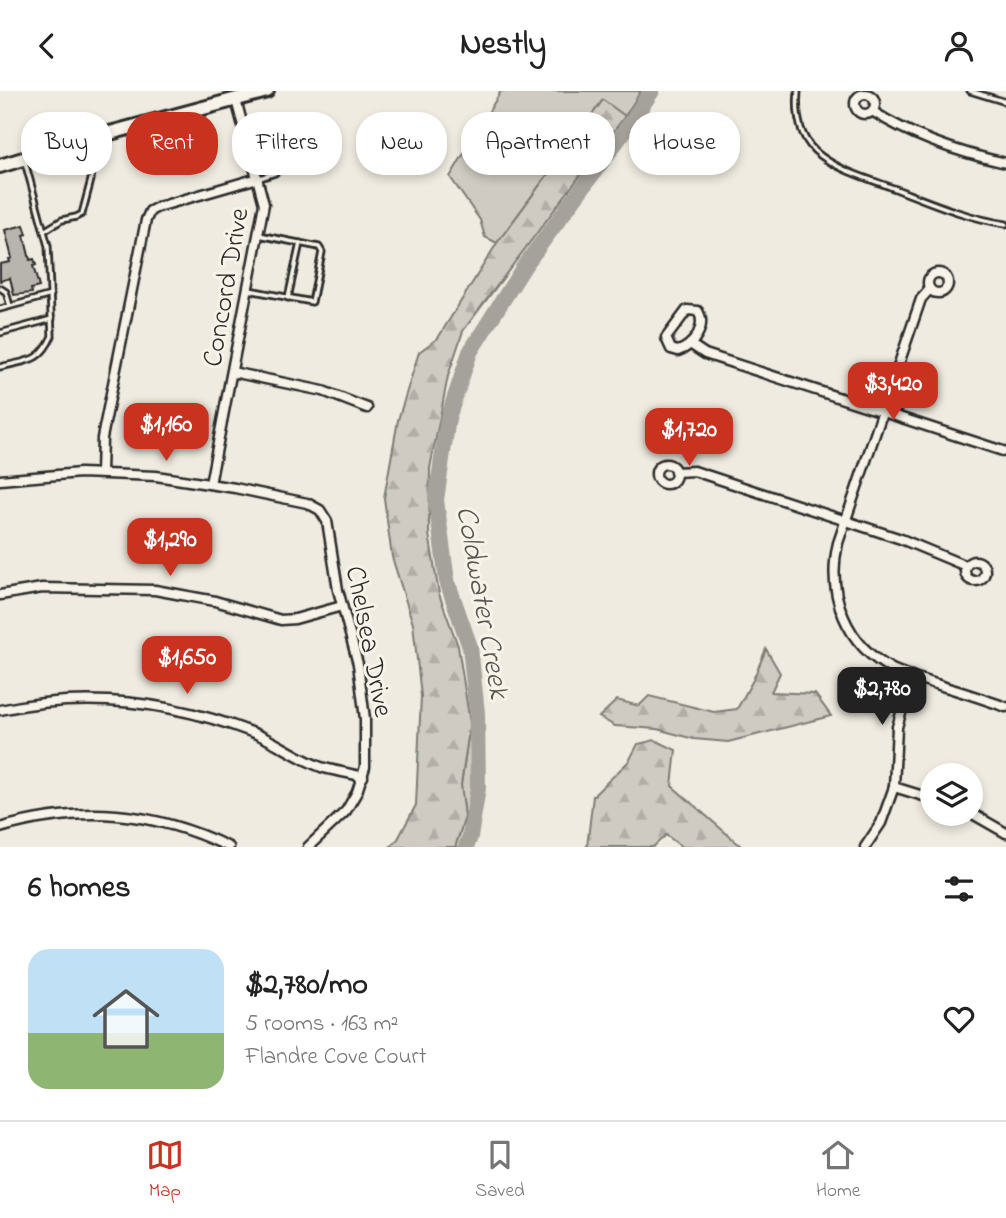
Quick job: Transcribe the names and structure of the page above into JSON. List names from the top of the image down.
{
  "streets": {
    "street": ["Concord Drive", "Chelsea Drive"]
  },
  "crossings": [
    ["Concord Drive", "Chelsea Drive"]
  ],
  "water": ["Coldwater Creek"],
  "page": {
    "header": "Nestly",
    "chip": [
      "Buy",
      "Rent",
      "Filters",
      "New",
      "Apartment",
      "House"
    ],
    "price": [
      "$3,420",
      "$1,160",
      "$1,720",
      "$1,290",
      "$1,650",
      "$2,780"
    ],
    "heading": "6 homes",
    "list": [
      {
        "name": "$2,780/mo",
        "note": "5 rooms · 163 m² · Flandre Cove Court"
      }
    ],
    "tabs": ["Map", "Saved", "Home"]
  }
}
